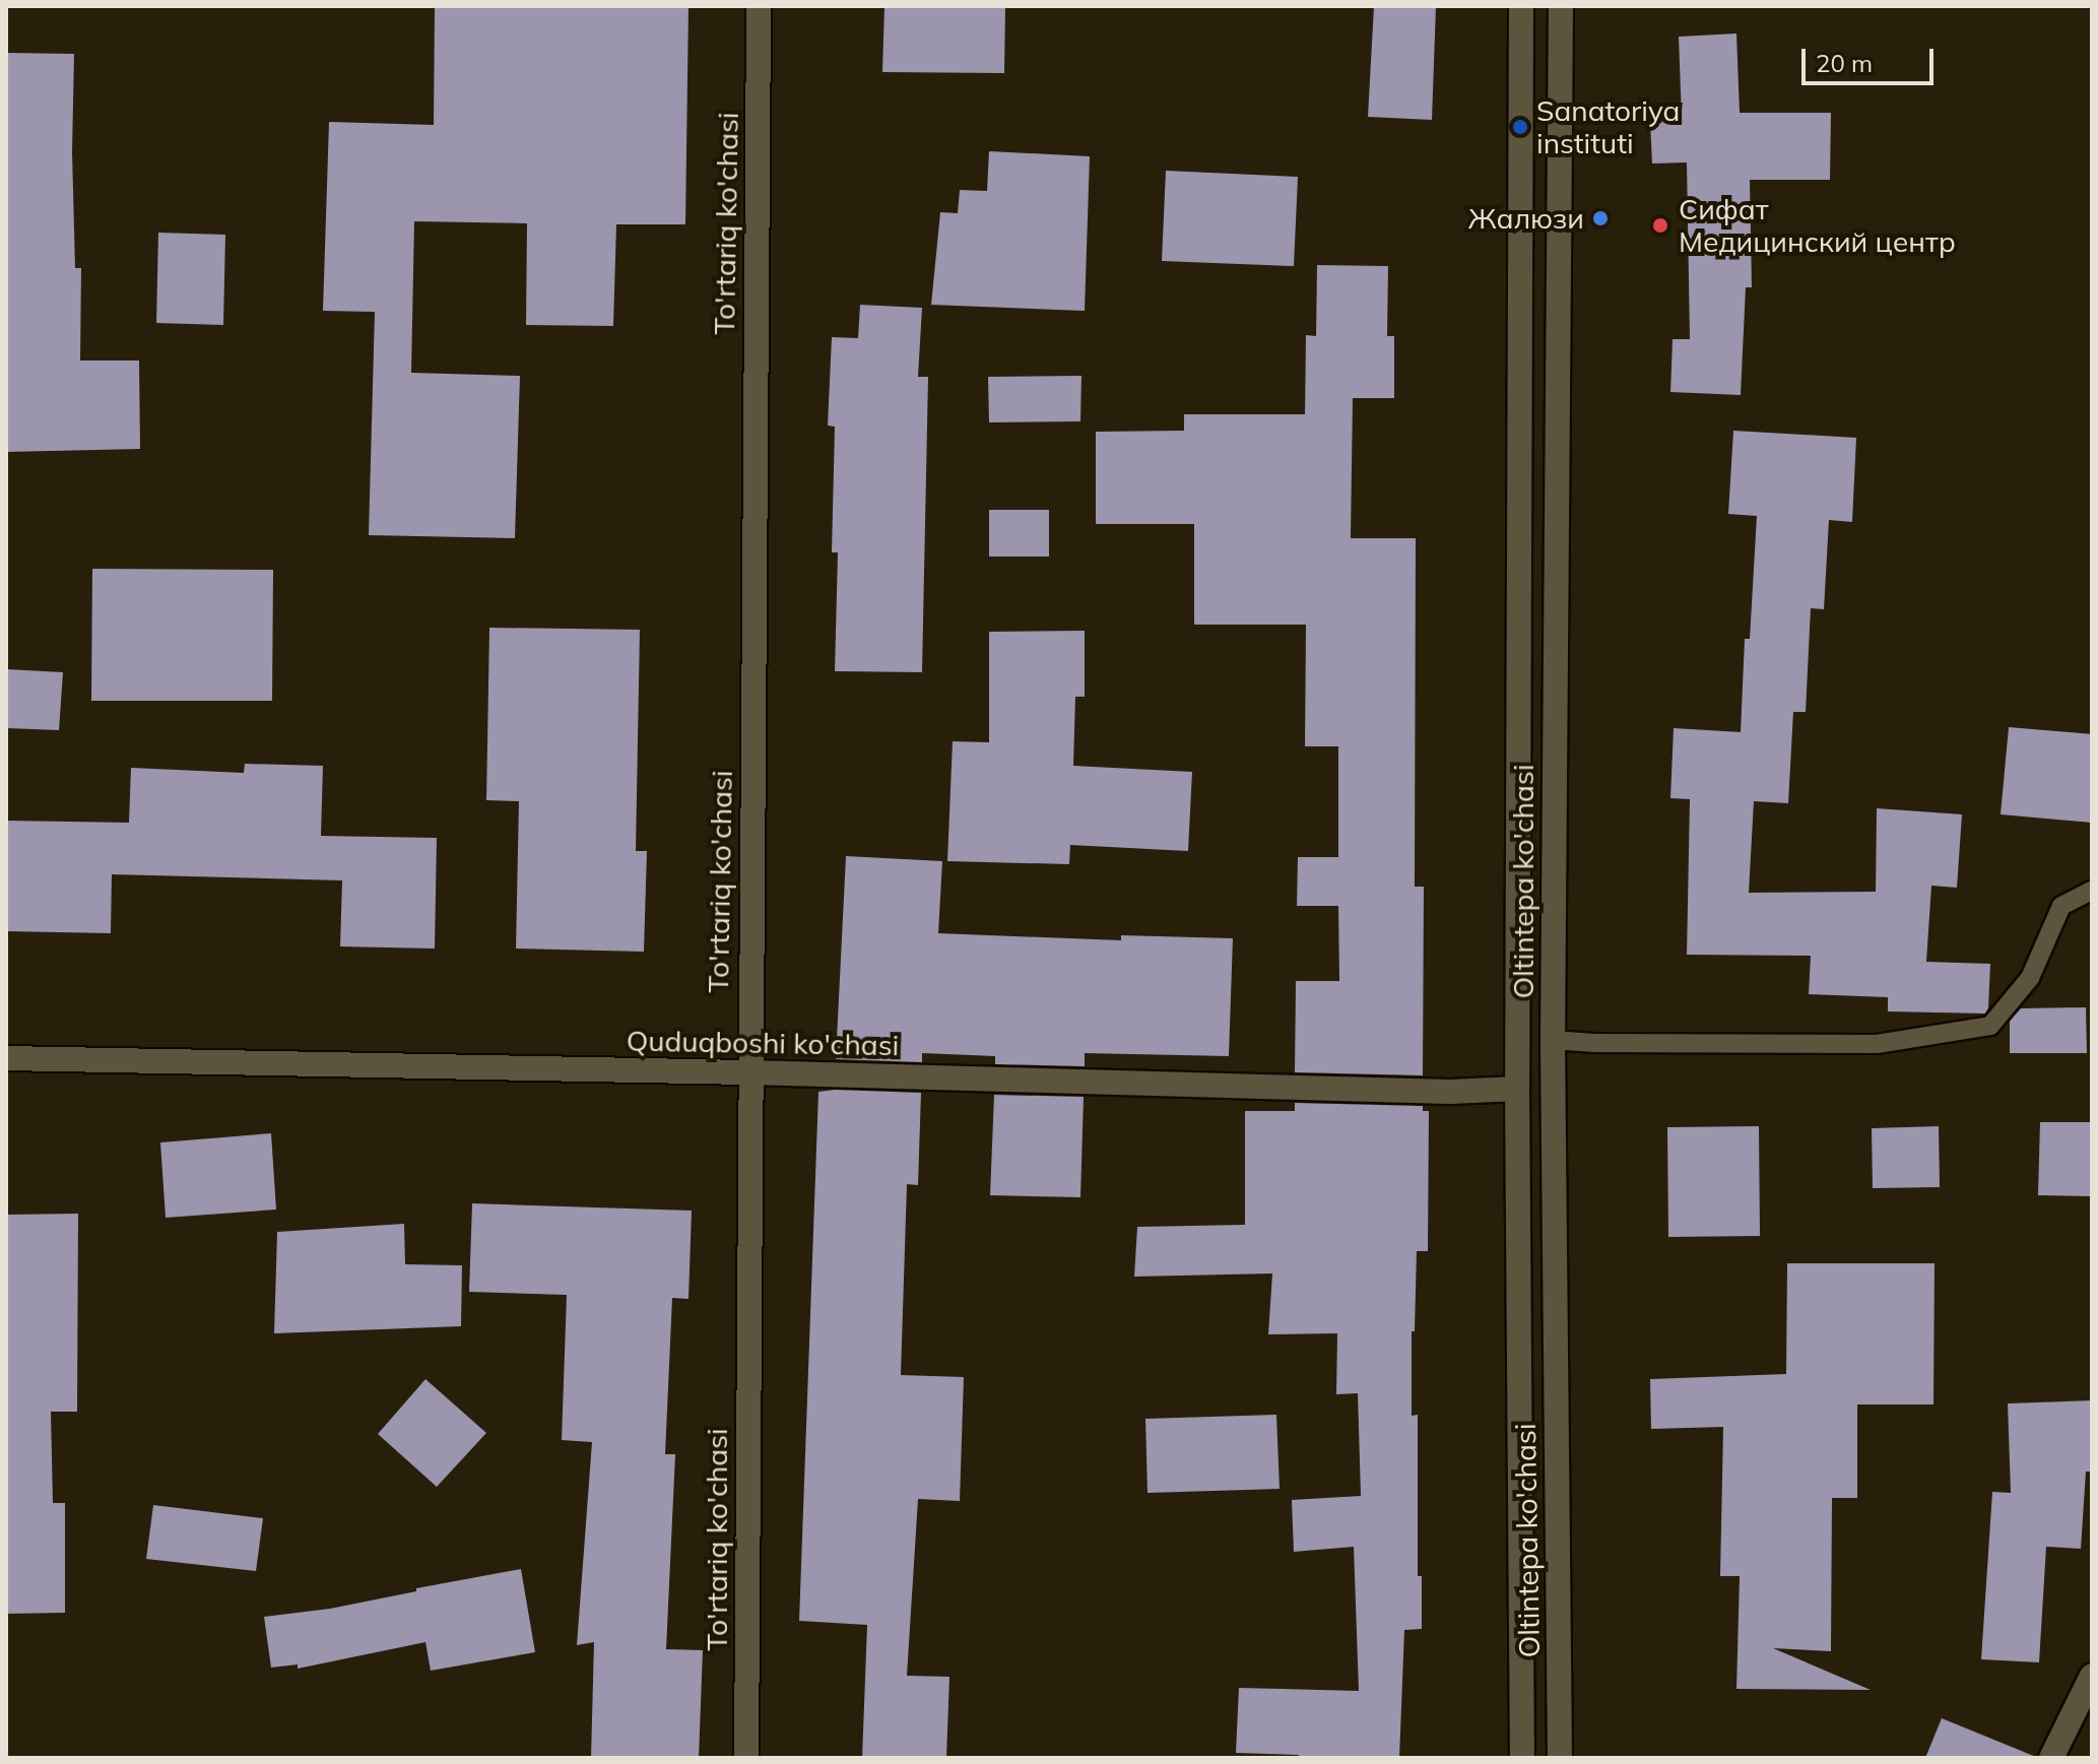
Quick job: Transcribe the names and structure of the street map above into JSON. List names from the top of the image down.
{
  "streets": {
    "main road": ["To'rtariq ko'chasi", "Oltintepa ko'chasi", "Quduqboshi ko'chasi"]
  },
  "crossings": [
    ["To'rtariq ko'chasi", "Quduqboshi ko'chasi"],
    ["Oltintepa ko'chasi", "Quduqboshi ko'chasi"]
  ],
  "places": ["Sanatoriya instituti", "Жалюзи", "Сифат Медицинский центр"],
  "scale_bar": "20 m"
}
